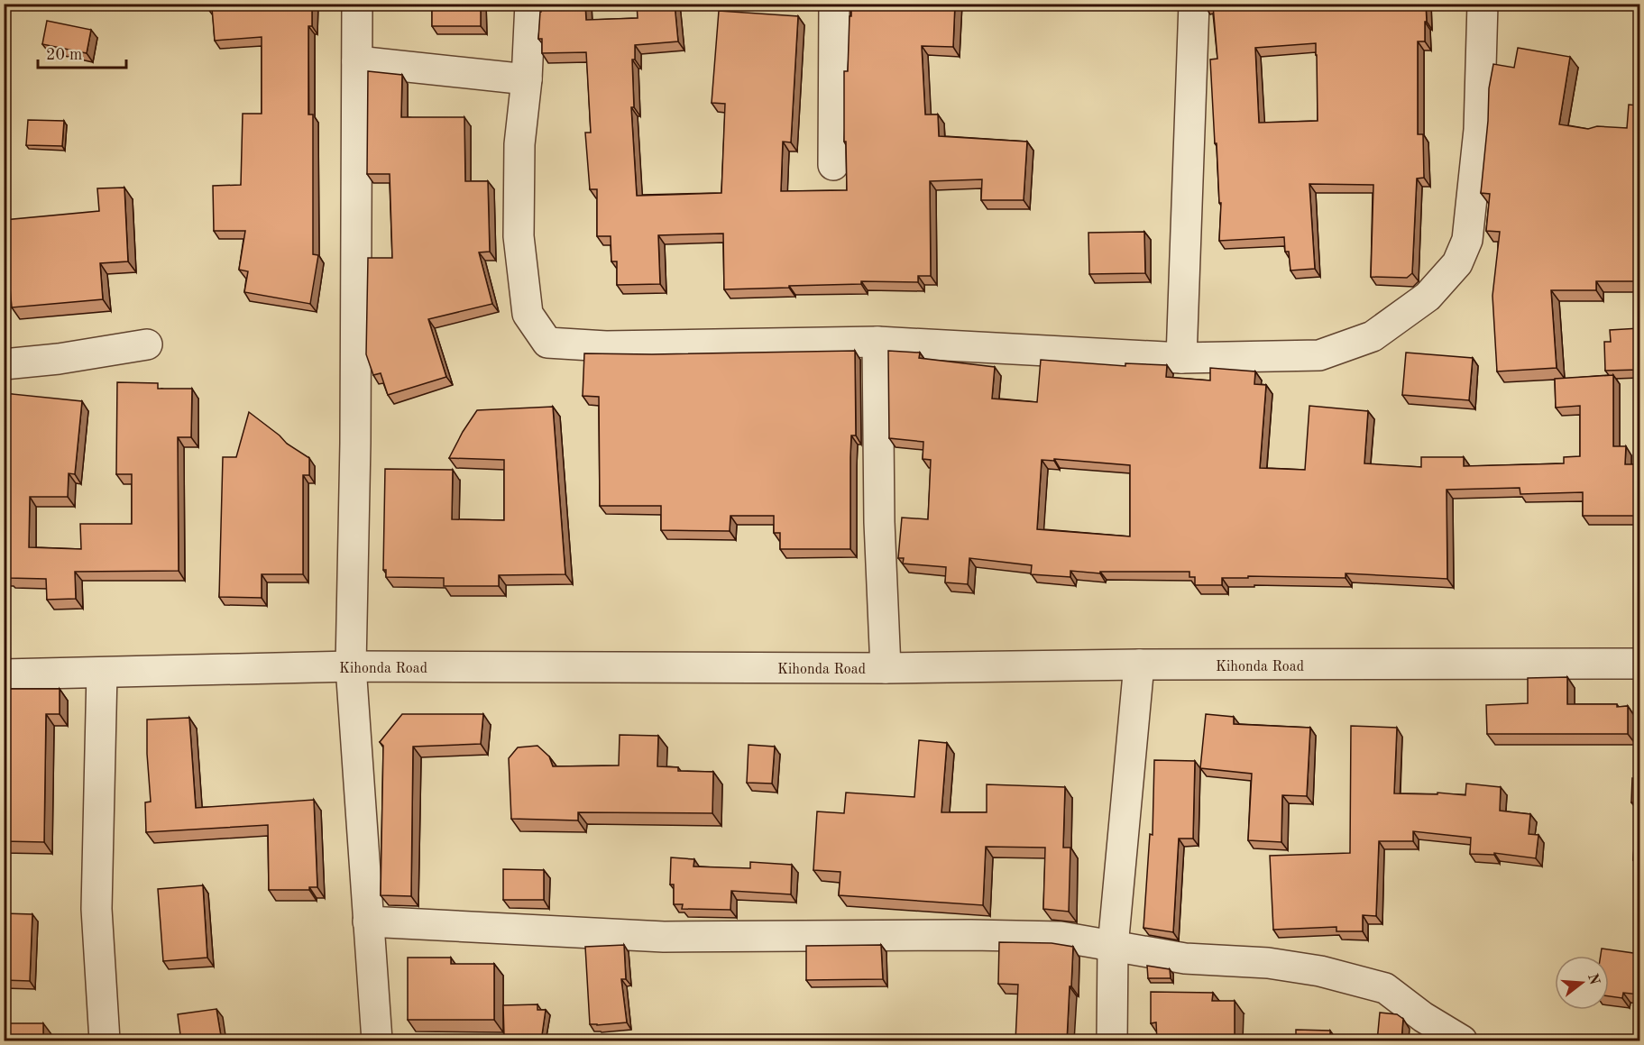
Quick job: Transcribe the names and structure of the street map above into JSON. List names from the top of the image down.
{
  "streets": {
    "street": ["Kihonda Road"]
  },
  "scale_bar": "20 m",
  "north": "right"
}
